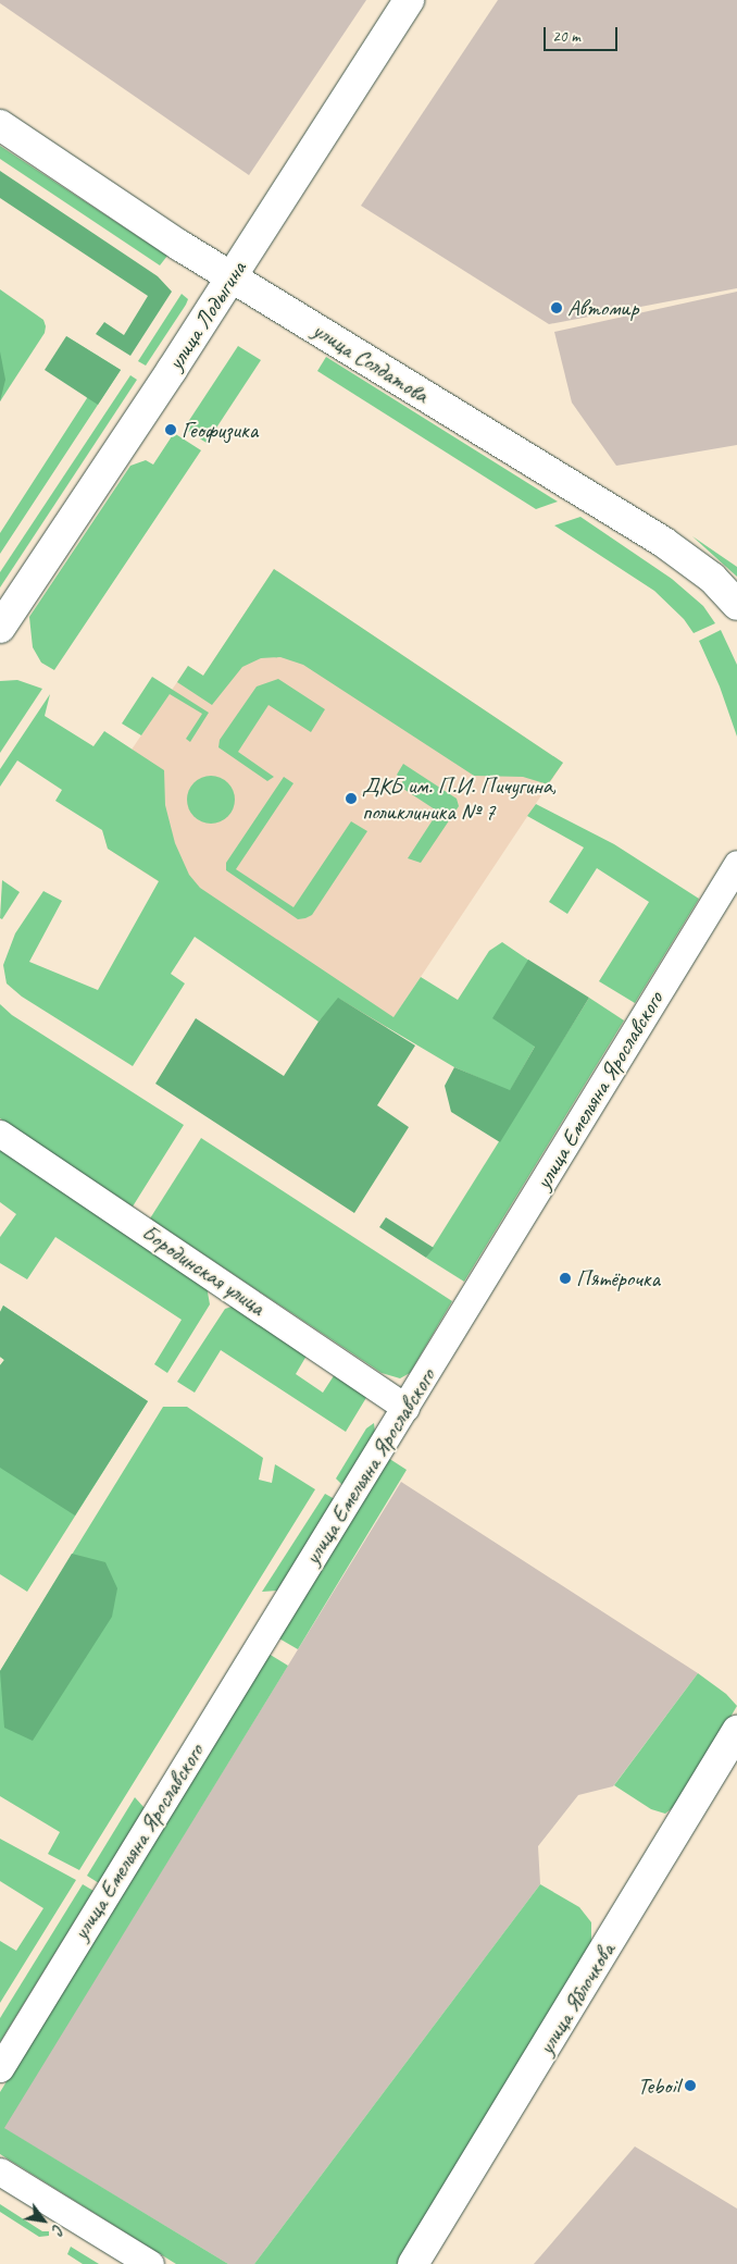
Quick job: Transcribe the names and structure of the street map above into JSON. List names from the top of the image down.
{
  "streets": {
    "street": [
      "улица Лодыгина",
      "улица Солдатова",
      "улица Емельяна Ярославского",
      "Бородинская улица",
      "улица Яблочкова"
    ]
  },
  "crossings": [
    ["улица Лодыгина", "улица Солдатова"],
    ["улица Емельяна Ярославского", "Бородинская улица"]
  ],
  "places": [
    "Автомир",
    "Геофизика",
    "ДКБ им. П.И. Пичугина, поликлиника № 7",
    "Пятёрочка",
    "Teboil"
  ],
  "scale_bar": "20 m",
  "north": "bottom right"
}
